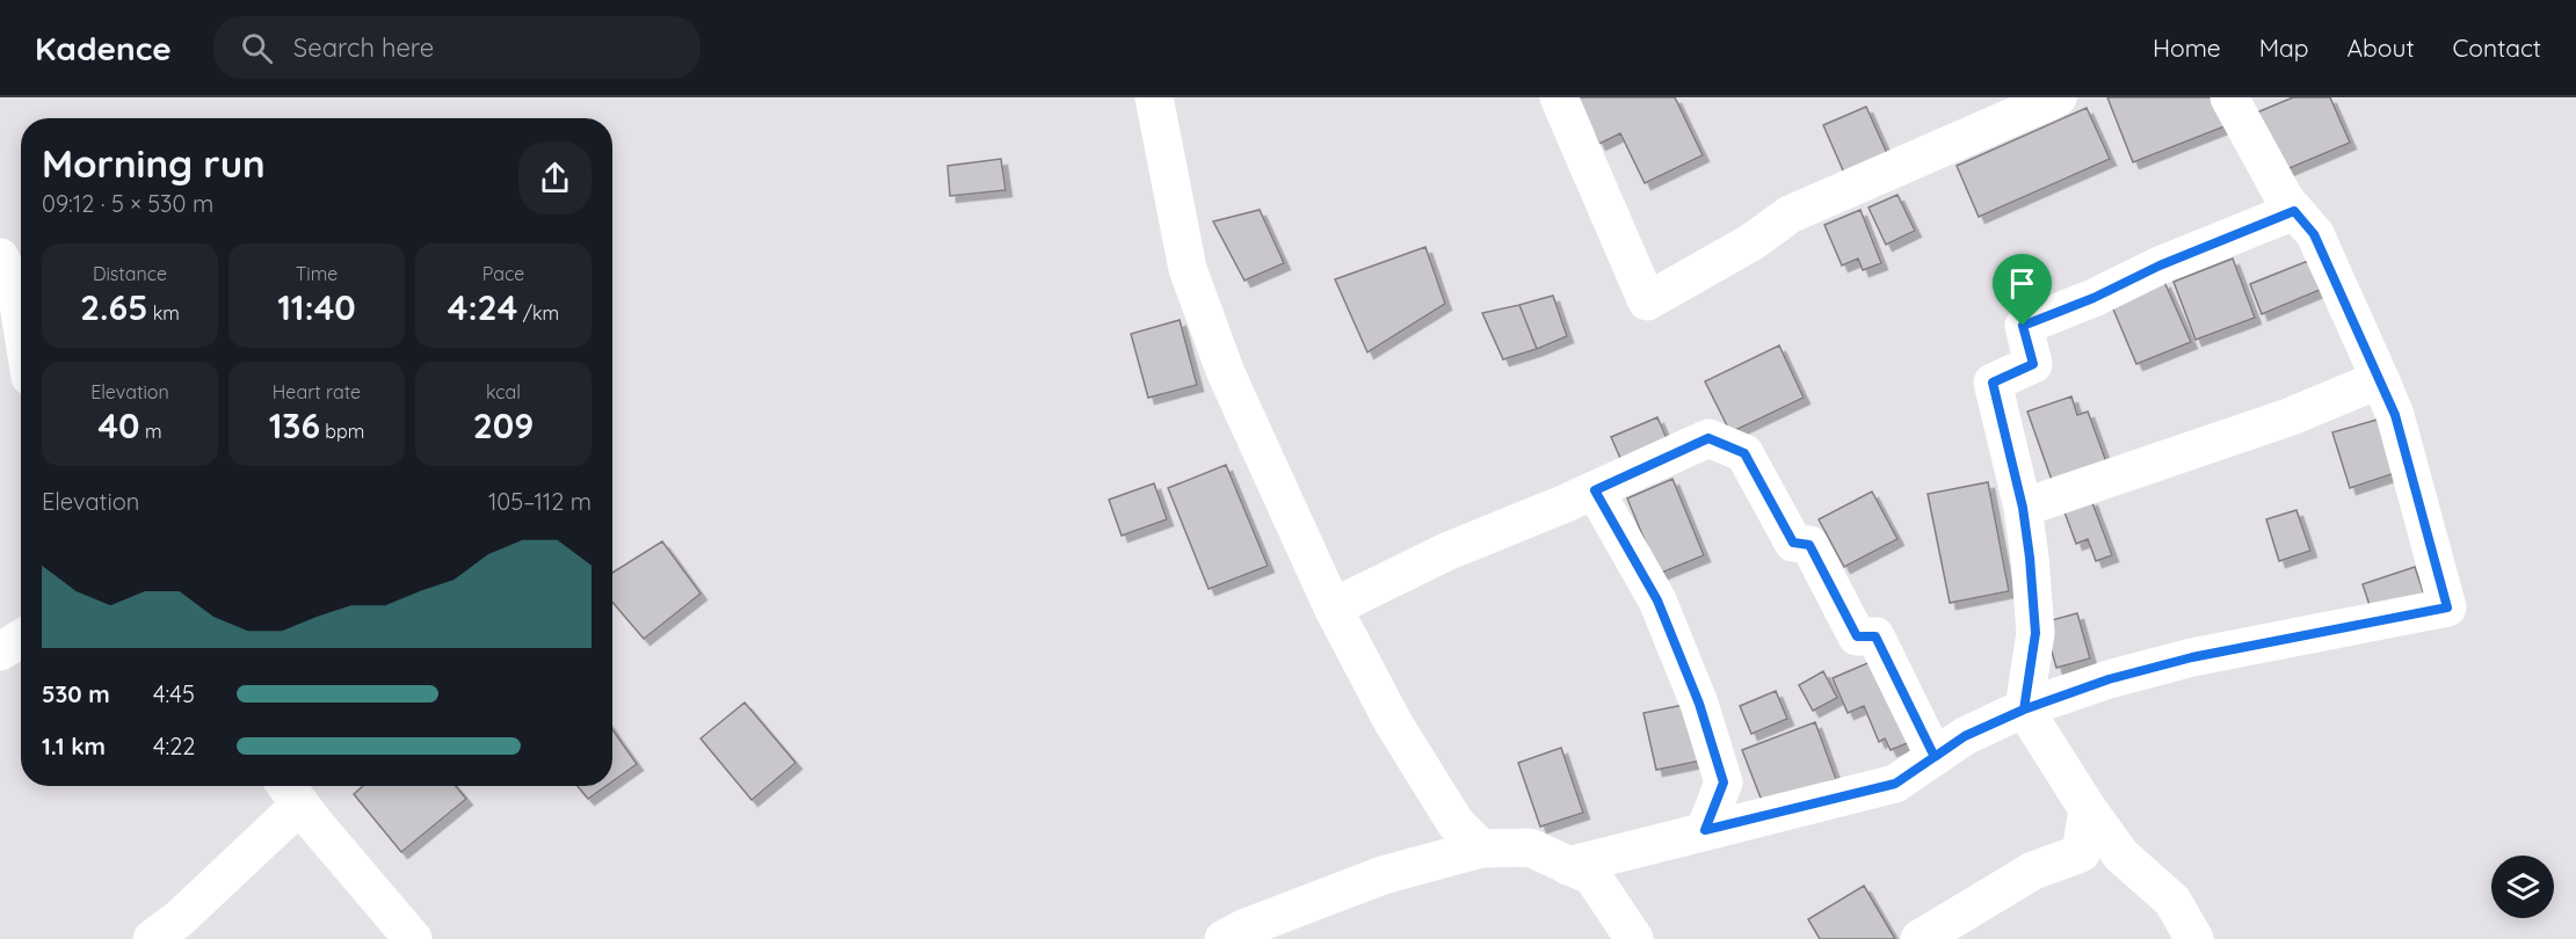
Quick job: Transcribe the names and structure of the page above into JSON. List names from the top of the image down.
{
  "page": {
    "header": "Kadence",
    "search": "Search here",
    "nav": [
      "Home",
      "Map",
      "About",
      "Contact"
    ],
    "heading": ["Morning run", "09:12 · 5 × 530 m"],
    "stats": [
      ["Distance", "2.65 km"],
      ["Time", "11:40"],
      ["Pace", "4:24 /km"],
      ["Elevation", "40 m"],
      ["Heart rate", "136 bpm"],
      ["kcal", "209"]
    ],
    "chart": ["Elevation", "105–112 m"],
    "list": [
      {
        "name": "530 m",
        "note": "4:45"
      },
      {
        "name": "1.1 km",
        "note": "4:22"
      }
    ]
  }
}
